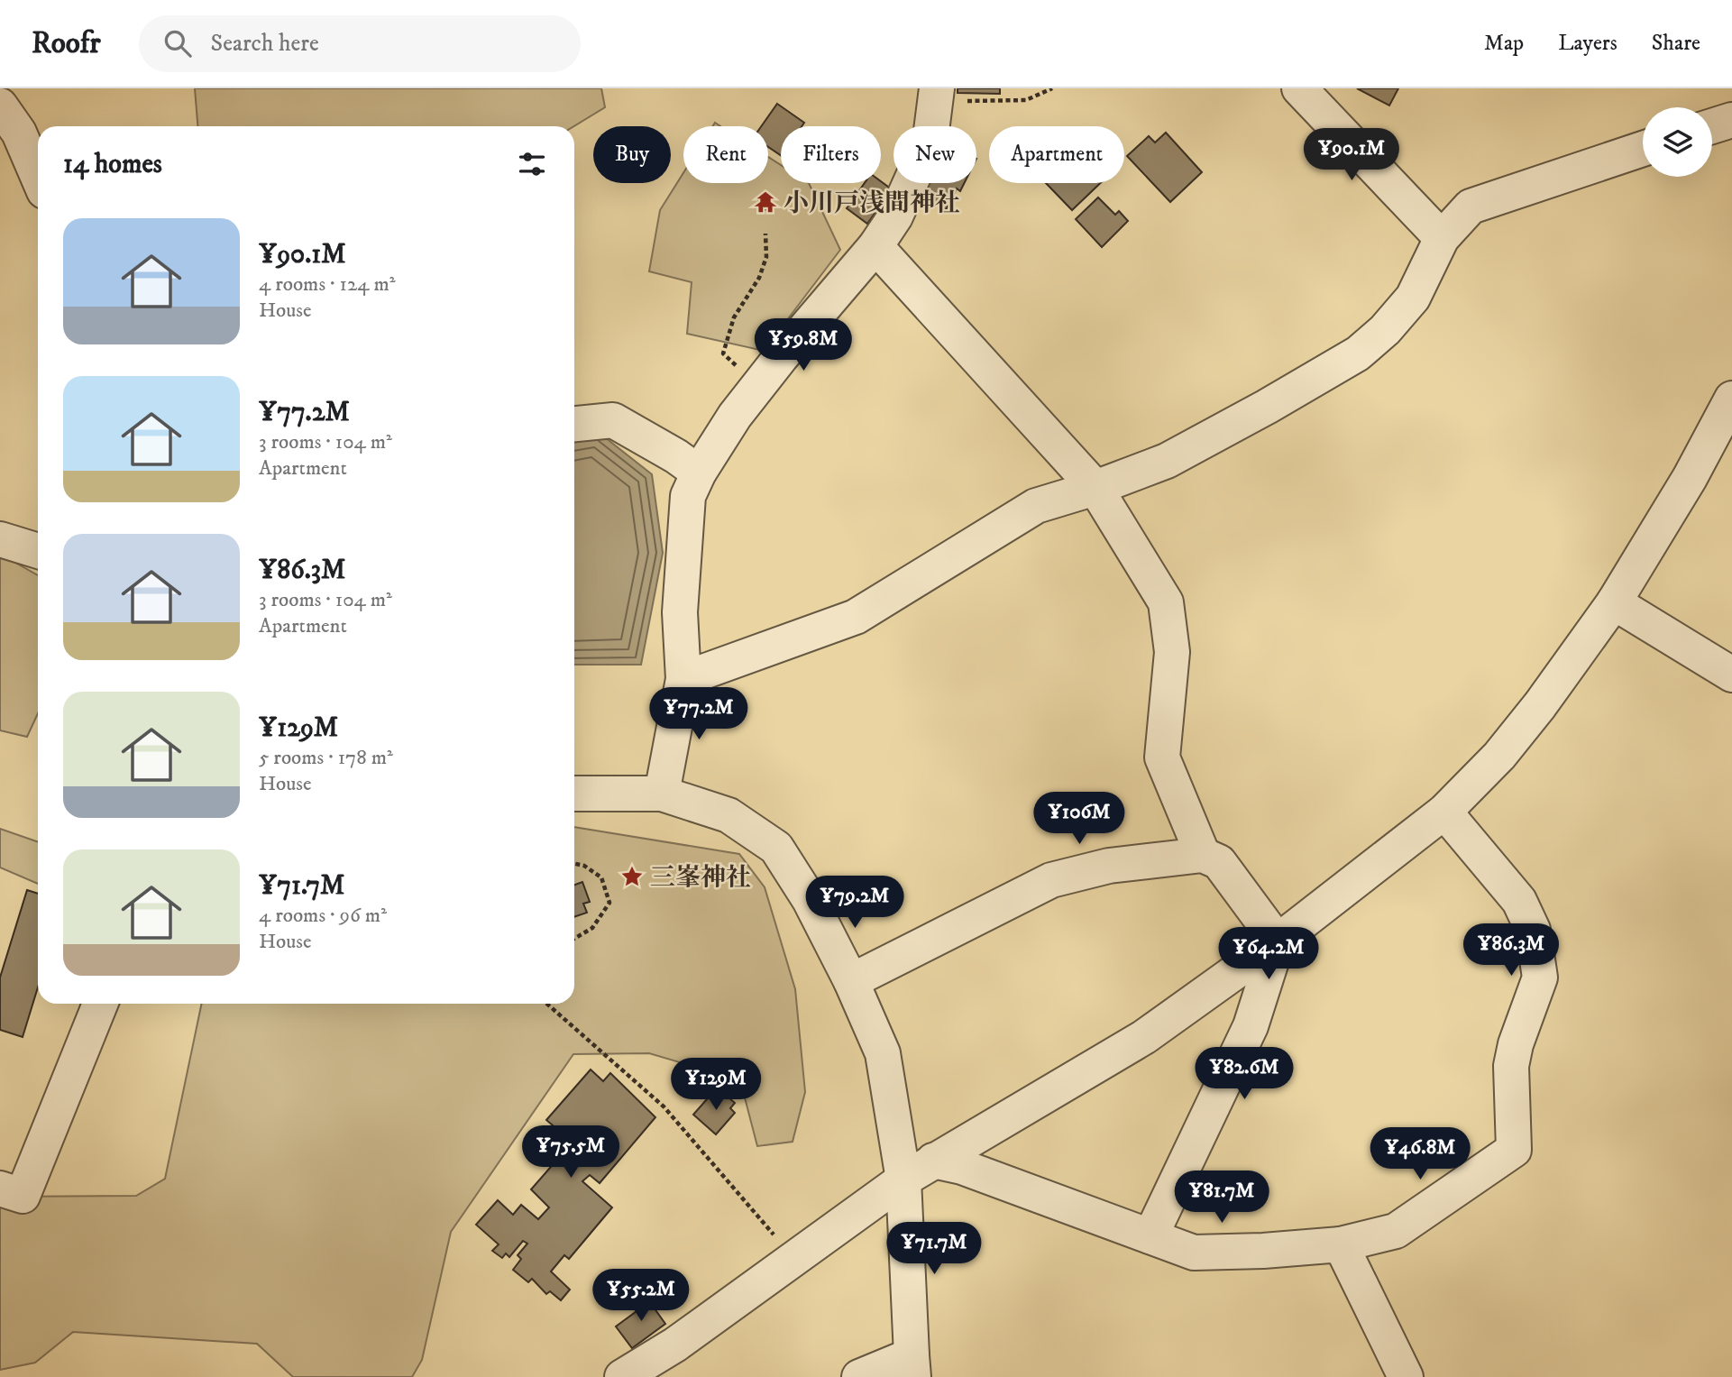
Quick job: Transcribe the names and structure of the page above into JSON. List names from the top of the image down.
{
  "places": {
    "temple": ["小川戸浅間神社"],
    "place": ["三峯神社"]
  },
  "page": {
    "header": "Roofr",
    "search": "Search here",
    "nav": ["Map", "Layers", "Share"],
    "chip": [
      "Buy",
      "Rent",
      "Filters",
      "New",
      "Apartment"
    ],
    "heading": "14 homes",
    "price": [
      "¥90.1M",
      "¥59.8M",
      "¥77.2M",
      "¥106M",
      "¥79.2M",
      "¥86.3M",
      "¥64.2M",
      "¥82.6M",
      "¥129M",
      "¥75.5M",
      "¥46.8M",
      "¥81.7M",
      "¥71.7M",
      "¥55.2M"
    ],
    "list": [
      {
        "name": "¥90.1M",
        "note": "4 rooms · 124 m² · House"
      },
      {
        "name": "¥77.2M",
        "note": "3 rooms · 104 m² · Apartment"
      },
      {
        "name": "¥86.3M",
        "note": "3 rooms · 104 m² · Apartment"
      },
      {
        "name": "¥129M",
        "note": "5 rooms · 178 m² · House"
      },
      {
        "name": "¥71.7M",
        "note": "4 rooms · 96 m² · House"
      }
    ]
  }
}
